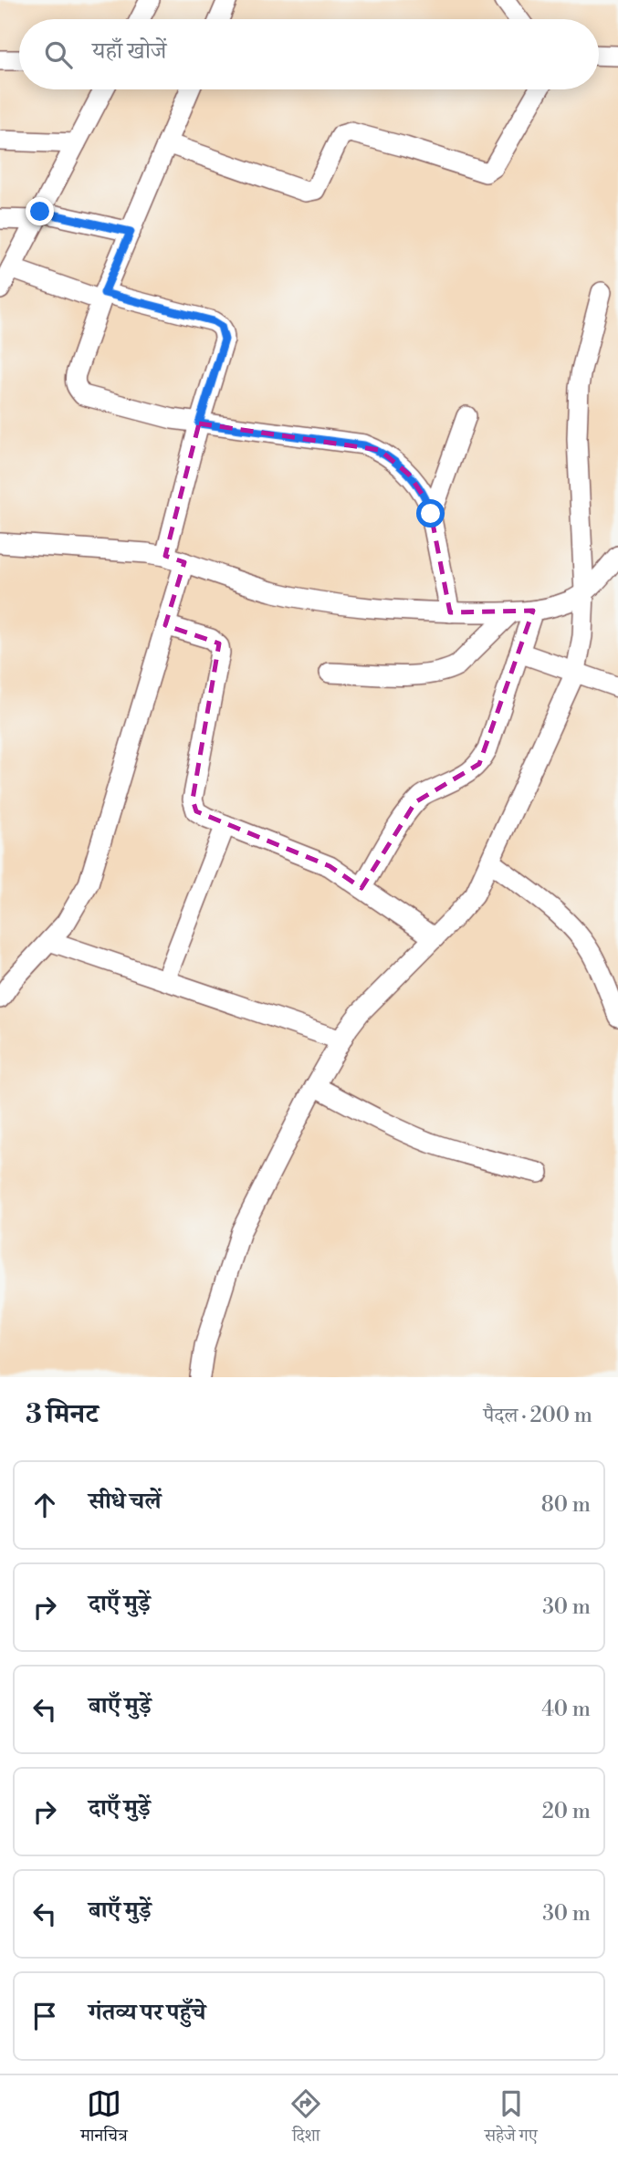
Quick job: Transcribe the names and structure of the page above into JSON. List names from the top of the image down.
{
  "page": {
    "search": "यहाँ खोजें",
    "heading": ["3 मिनट", "पैदल · 200 m"],
    "list": [
      ["सीधे चलें", "80 m"],
      ["दाएँ मुड़ें", "30 m"],
      ["बाएँ मुड़ें", "40 m"],
      ["दाएँ मुड़ें", "20 m"],
      ["बाएँ मुड़ें", "30 m"],
      "गंतव्य पर पहुँचे"
    ],
    "nav": ["मानचित्र", "दिशा", "सहेजे गए"]
  }
}
